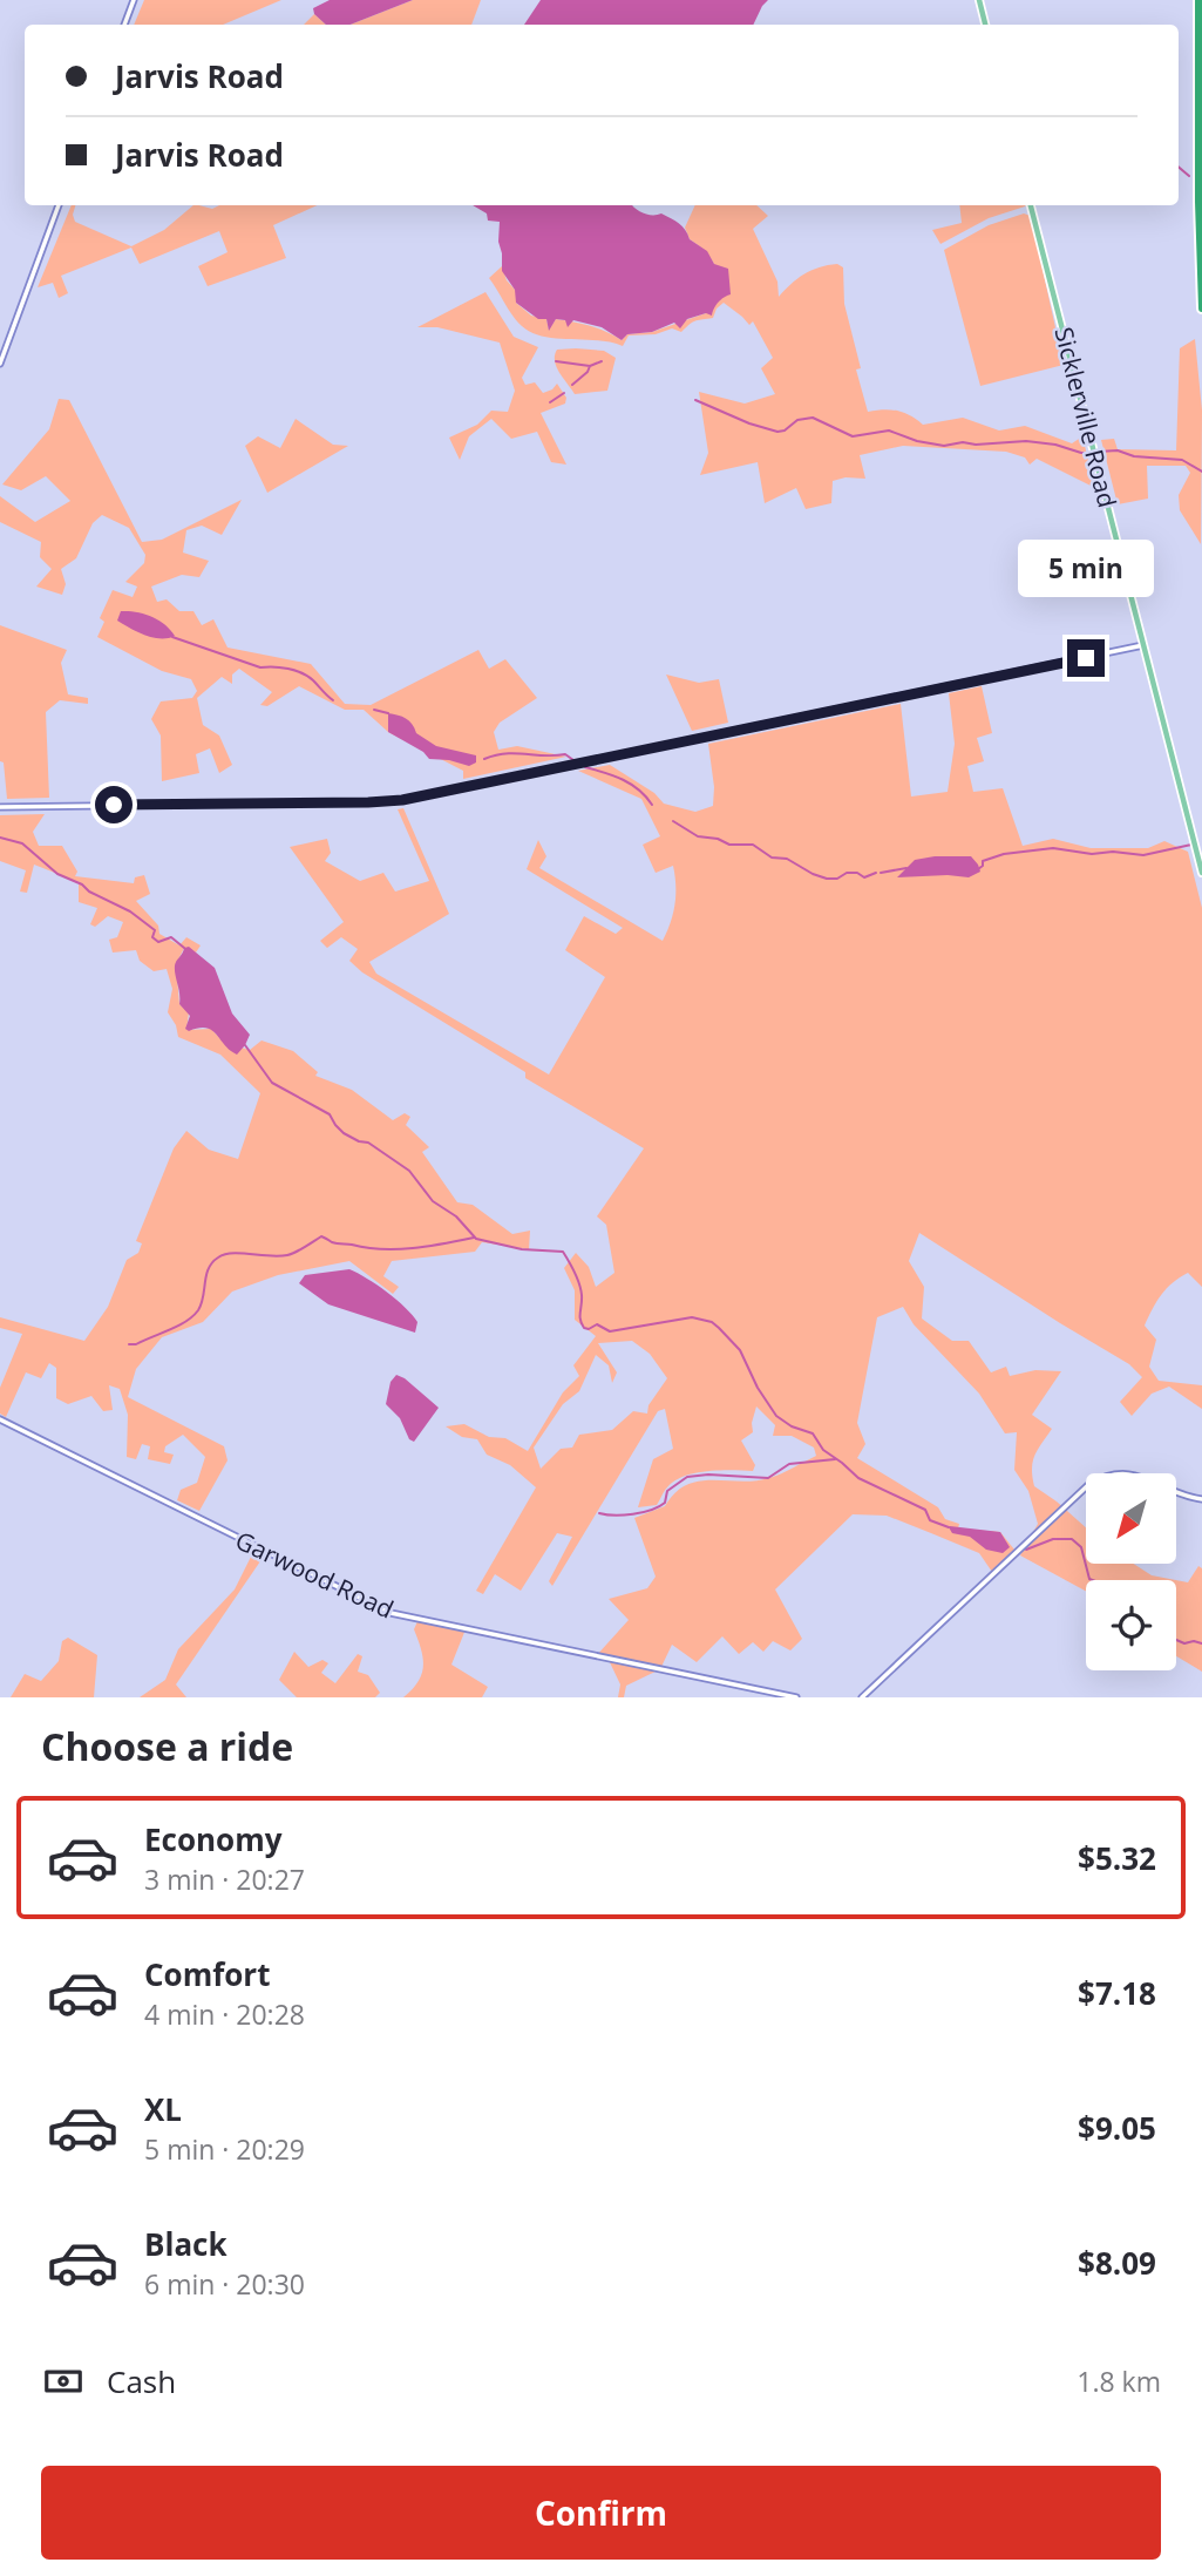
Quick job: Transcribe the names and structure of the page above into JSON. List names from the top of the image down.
{
  "streets": {
    "main road": ["Sicklerville Road"],
    "street": ["Garwood Road"]
  },
  "north": "bottom left",
  "page": {
    "banner": ["Jarvis Road", "Jarvis Road"],
    "bubble": "5 min",
    "heading": "Choose a ride",
    "list": [
      {
        "name": "Economy",
        "note": "3 min · 20:27",
        "value": "$5.32"
      },
      {
        "name": "Comfort",
        "note": "4 min · 20:28",
        "value": "$7.18"
      },
      {
        "name": "XL",
        "note": "5 min · 20:29",
        "value": "$9.05"
      },
      {
        "name": "Black",
        "note": "6 min · 20:30",
        "value": "$8.09"
      }
    ],
    "pay": ["Cash", "1.8 km"],
    "buttons": "Confirm"
  }
}
